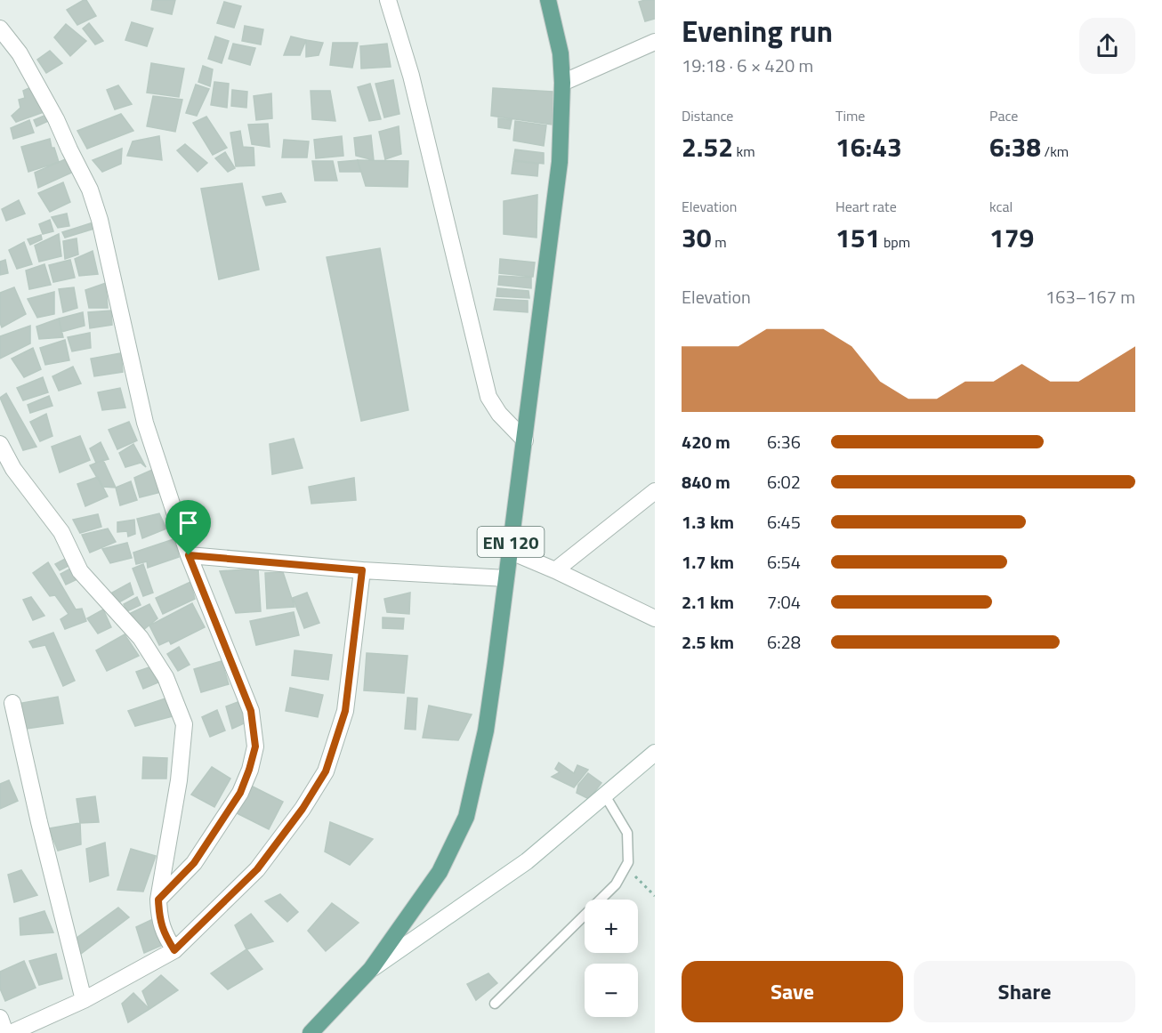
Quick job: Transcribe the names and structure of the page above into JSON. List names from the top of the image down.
{
  "streets": {
    "main road": ["EN 120"]
  },
  "page": {
    "heading": ["Evening run", "19:18 · 6 × 420 m"],
    "stats": [
      ["Distance", "2.52 km"],
      ["Time", "16:43"],
      ["Pace", "6:38 /km"],
      ["Elevation", "30 m"],
      ["Heart rate", "151 bpm"],
      ["kcal", "179"]
    ],
    "chart": ["Elevation", "163–167 m"],
    "list": [
      {
        "name": "420 m",
        "note": "6:36"
      },
      {
        "name": "840 m",
        "note": "6:02"
      },
      {
        "name": "1.3 km",
        "note": "6:45"
      },
      {
        "name": "1.7 km",
        "note": "6:54"
      },
      {
        "name": "2.1 km",
        "note": "7:04"
      },
      {
        "name": "2.5 km",
        "note": "6:28"
      }
    ],
    "map_buttons": ["+", "−"],
    "buttons": ["Save", "Share"]
  }
}
